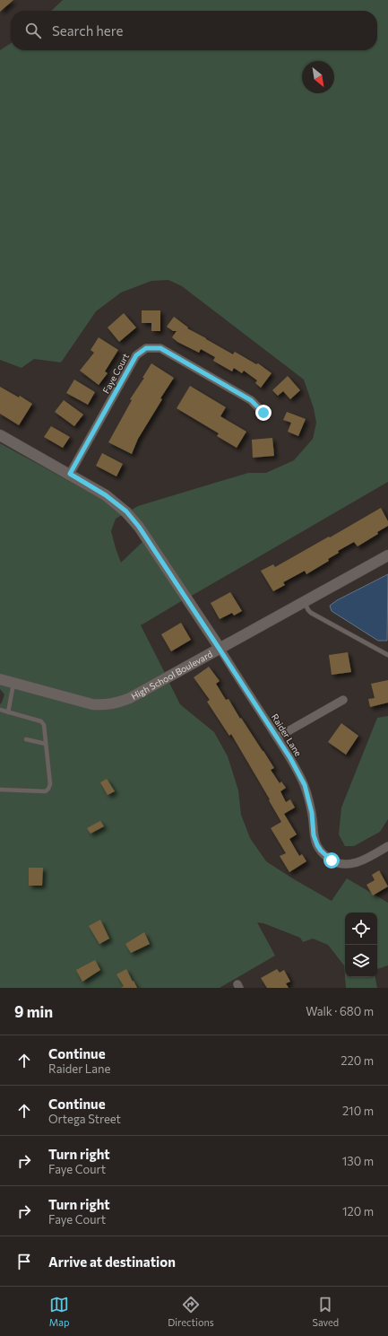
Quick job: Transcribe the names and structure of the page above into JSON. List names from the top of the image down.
{
  "streets": {
    "street": ["Faye Court", "High School Boulevard", "Raider Lane"]
  },
  "crossings": [
    ["High School Boulevard", "Raider Lane"]
  ],
  "north": "bottom right",
  "page": {
    "search": "Search here",
    "heading": ["9 min", "Walk · 680 m"],
    "list": [
      ["Continue", "Raider Lane", "220 m"],
      ["Continue", "Ortega Street", "210 m"],
      ["Turn right", "Faye Court", "130 m"],
      ["Turn right", "Faye Court", "120 m"],
      "Arrive at destination"
    ],
    "nav": ["Map", "Directions", "Saved"]
  }
}
